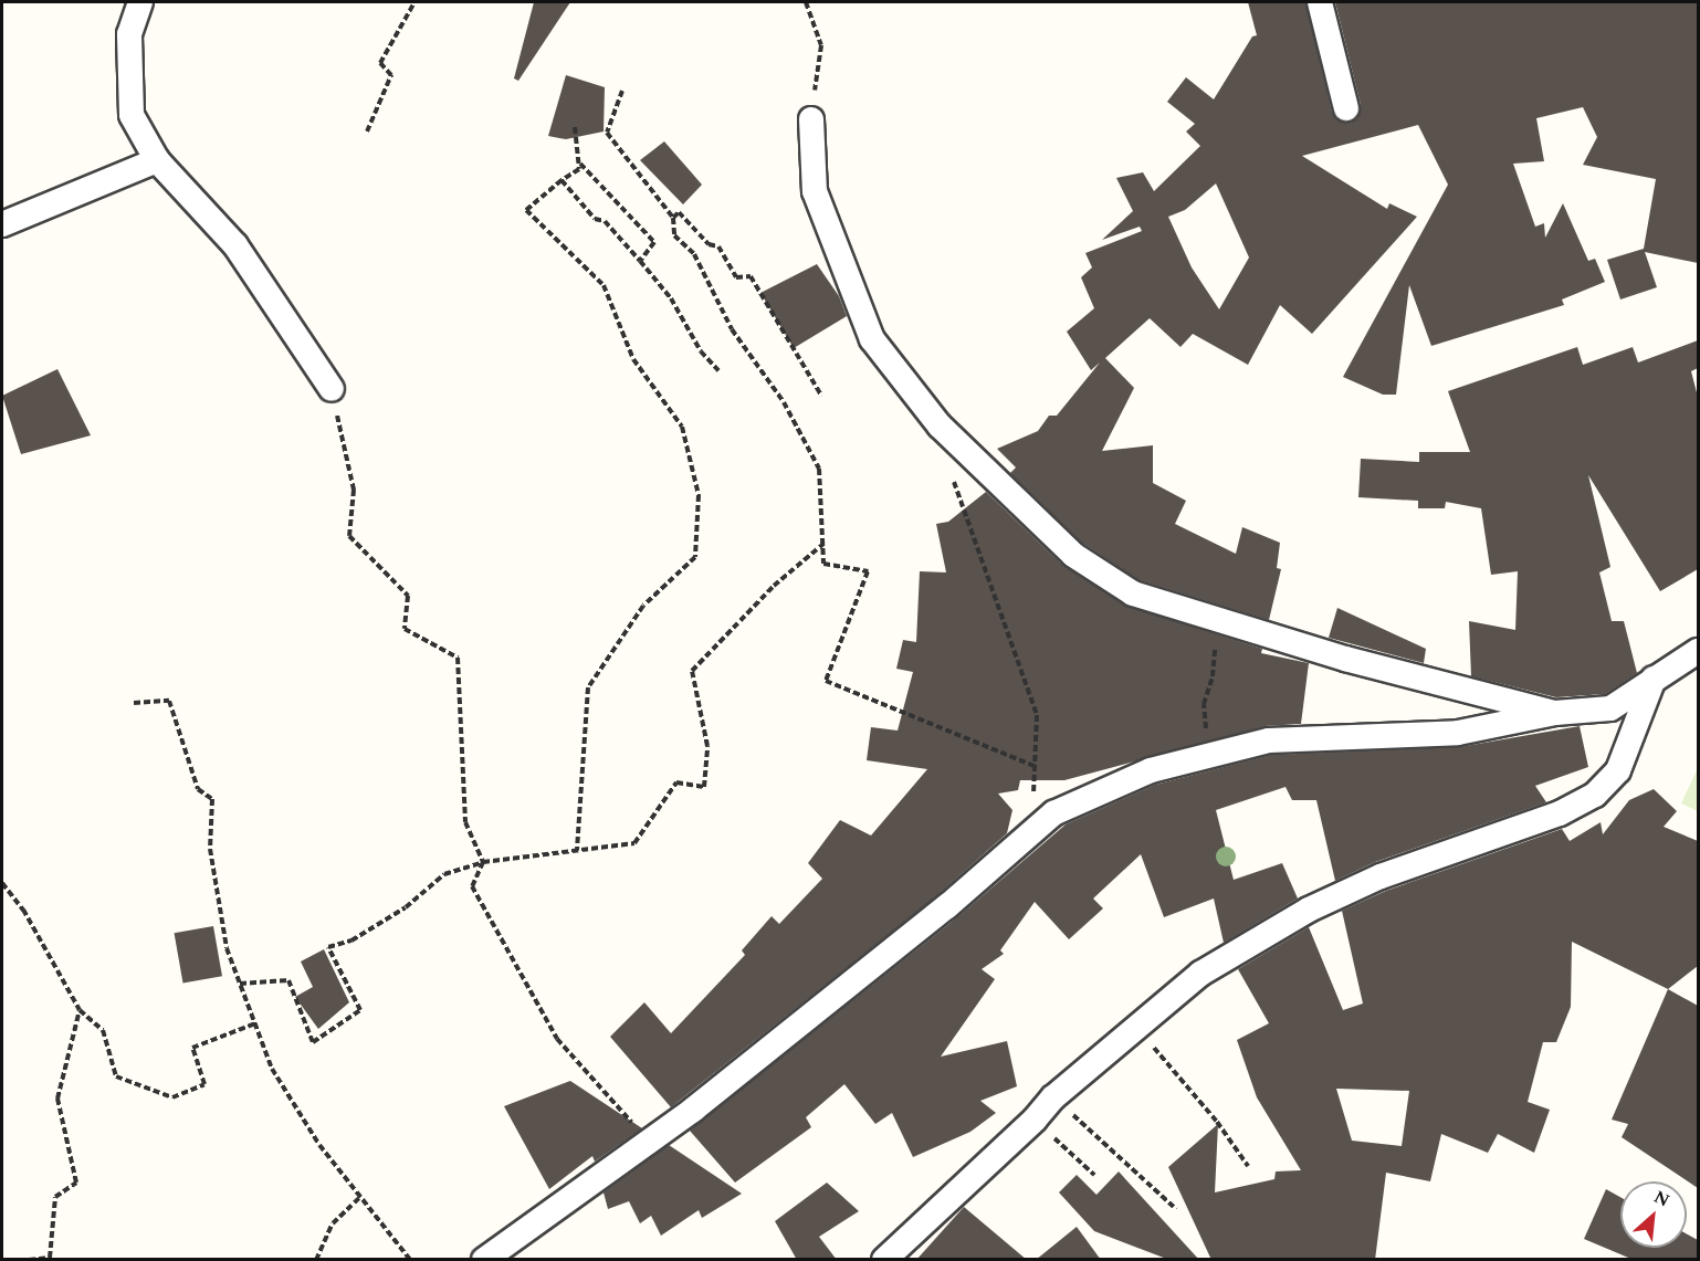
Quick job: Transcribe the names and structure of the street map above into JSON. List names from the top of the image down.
{
  "north": "top right"
}
